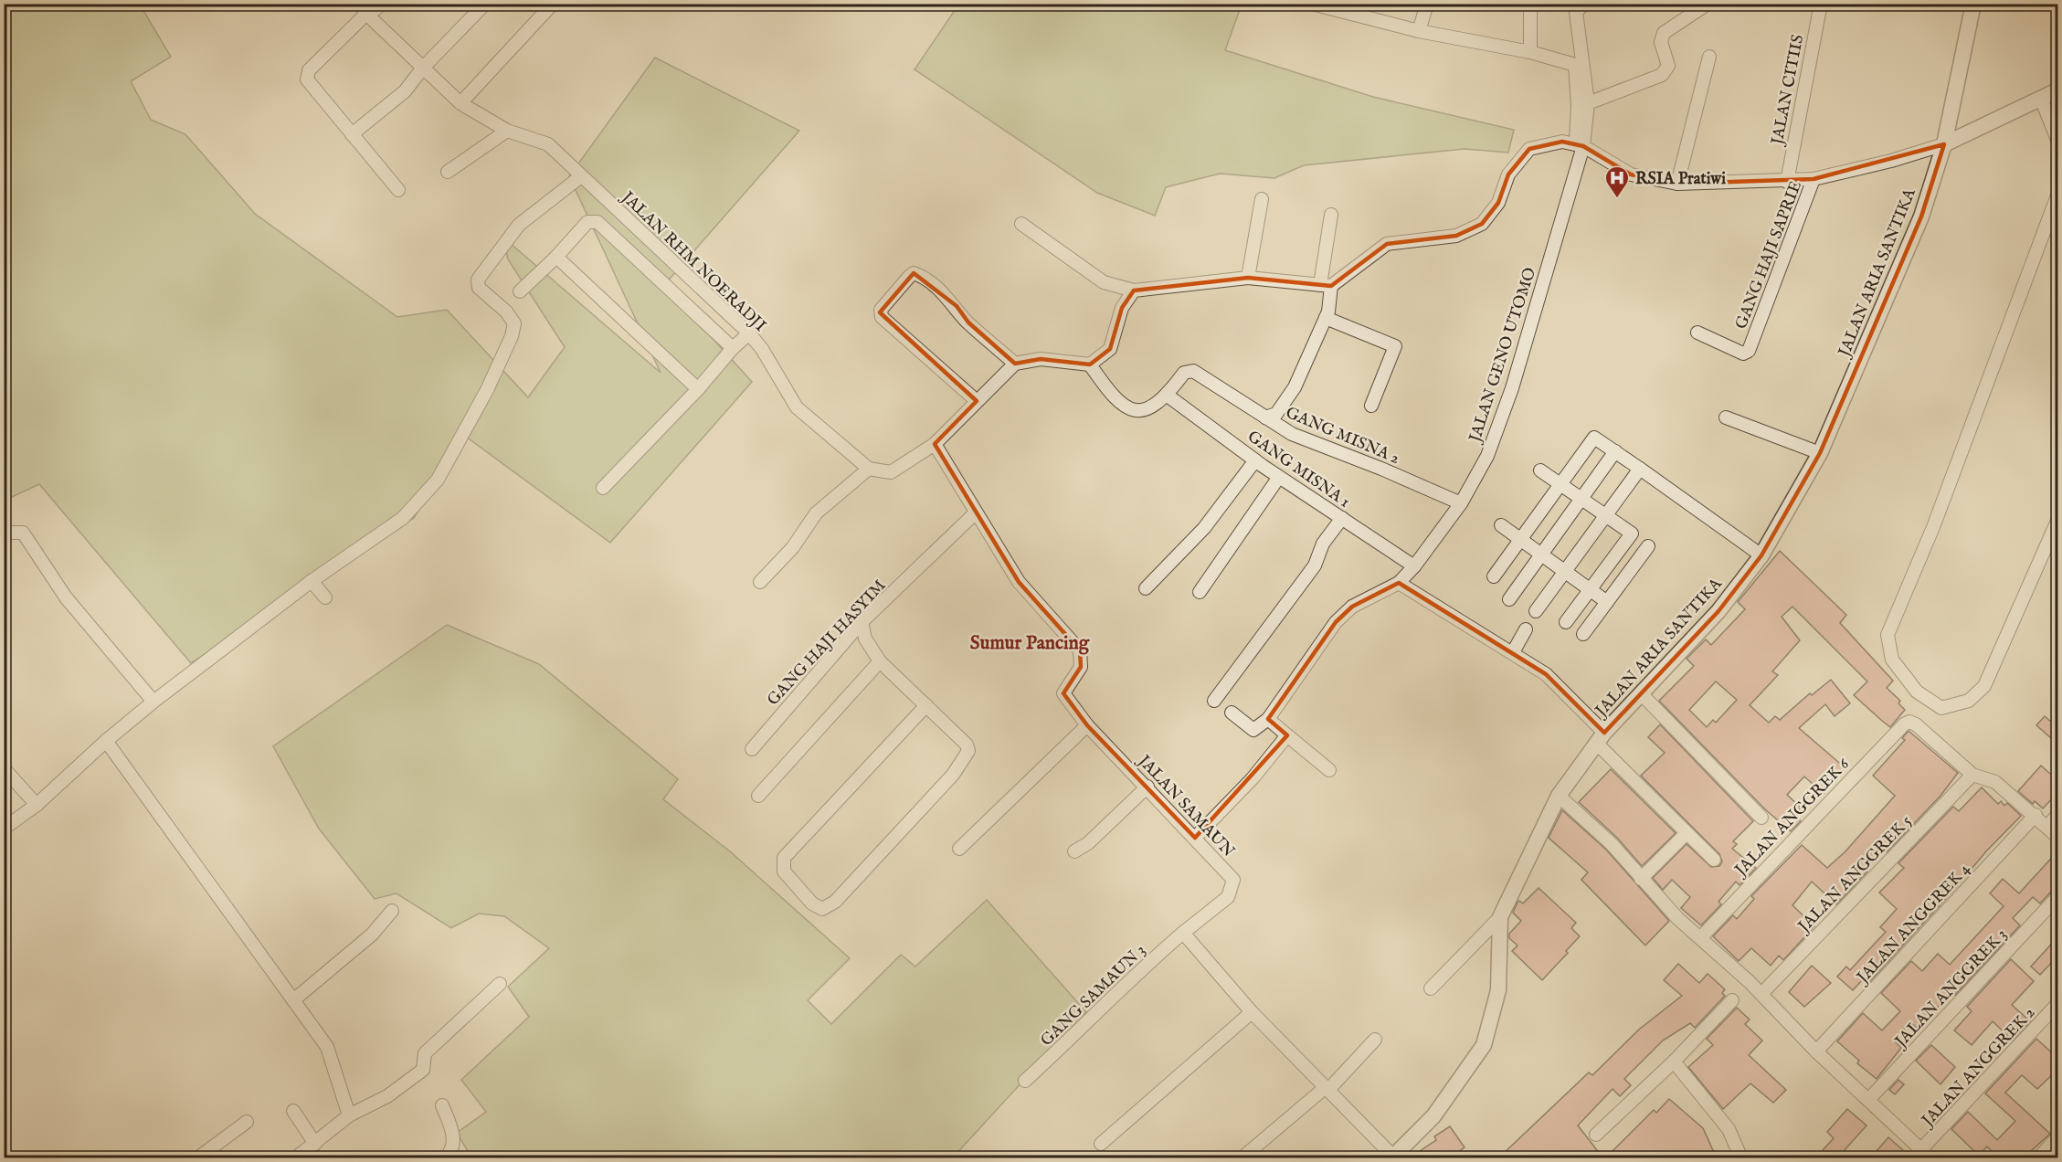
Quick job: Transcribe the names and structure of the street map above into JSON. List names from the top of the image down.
{
  "streets": {
    "street": [
      "JALAN CITIIS",
      "GANG HAJI SAPRIE",
      "JALAN RHM NOERADJI",
      "JALAN ARIA SANTIKA",
      "JALAN GENO UTOMO",
      "GANG MISNA 2",
      "GANG MISNA 1",
      "GANG HAJI HASYIM",
      "JALAN SAMAUN",
      "JALAN ANGGREK 6",
      "JALAN ANGGREK 5",
      "JALAN ANGGREK 4",
      "JALAN ANGGREK 3",
      "GANG SAMAUN 3",
      "JALAN ANGGREK 2"
    ]
  },
  "crossings": [
    ["JALAN GENO UTOMO", "GANG MISNA 2"],
    ["JALAN GENO UTOMO", "GANG MISNA 1"],
    ["GANG MISNA 2", "GANG MISNA 1"],
    ["GANG HAJI HASYIM", "JALAN SAMAUN"],
    ["JALAN SAMAUN", "GANG SAMAUN 3"],
    ["JALAN ANGGREK 6", "JALAN ANGGREK 5"]
  ],
  "districts": ["Sumur Pancing"],
  "places": {
    "hospital": ["RSIA Pratiwi"]
  }
}
